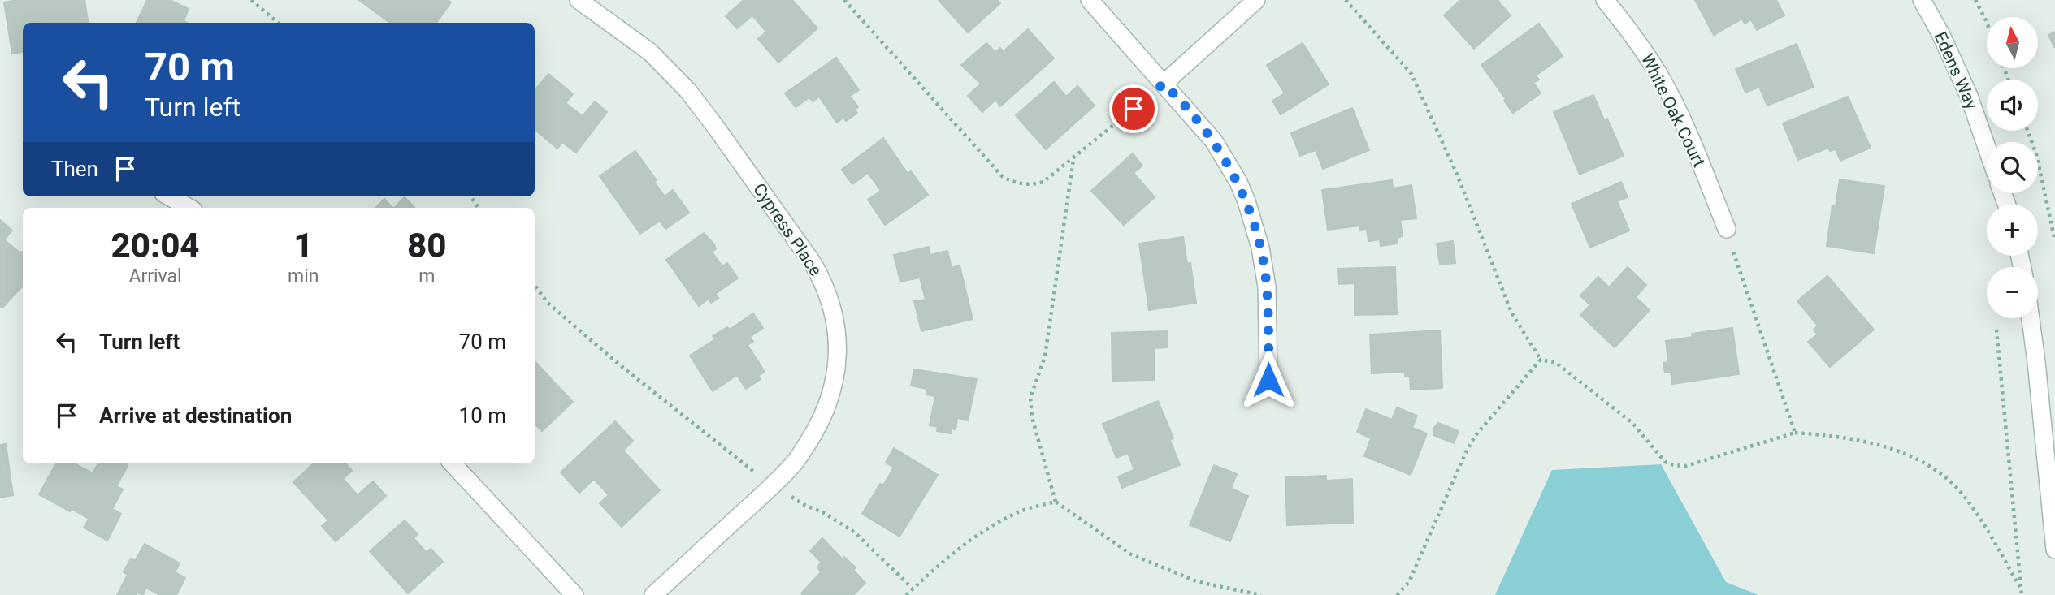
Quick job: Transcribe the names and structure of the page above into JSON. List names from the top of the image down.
{
  "streets": {
    "street": ["Edens Way", "White Oak Court", "Cypress Place"]
  },
  "north": "top",
  "page": {
    "map_buttons": ["+", "−"],
    "turn": ["70 m", "Turn left"],
    "then": "Then",
    "eta": [
      "20:04",
      "Arrival",
      "1",
      "min",
      "80",
      "m"
    ],
    "list": [
      {
        "name": "Turn left",
        "value": "70 m"
      },
      {
        "name": "Arrive at destination",
        "value": "10 m"
      }
    ]
  }
}
